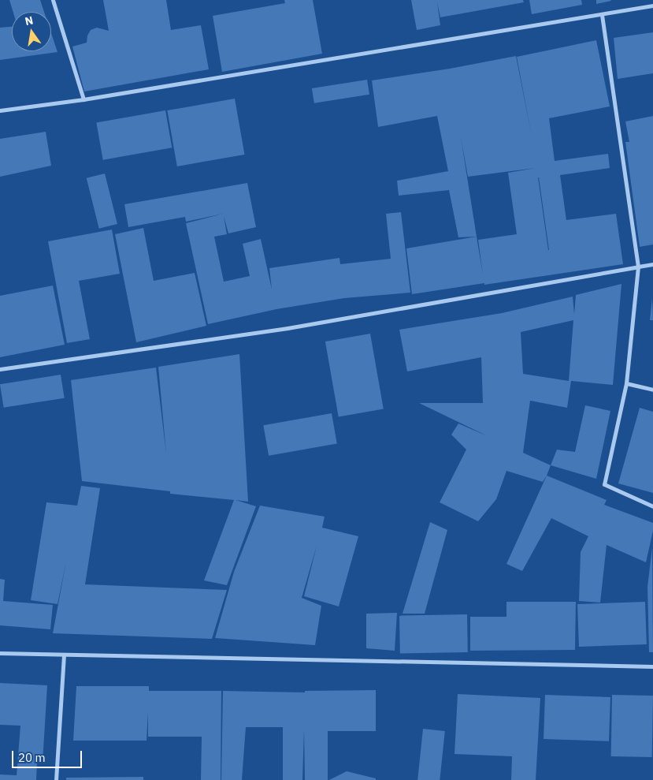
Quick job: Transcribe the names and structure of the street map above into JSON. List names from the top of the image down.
{
  "scale_bar": "20 m",
  "north": "top"
}
